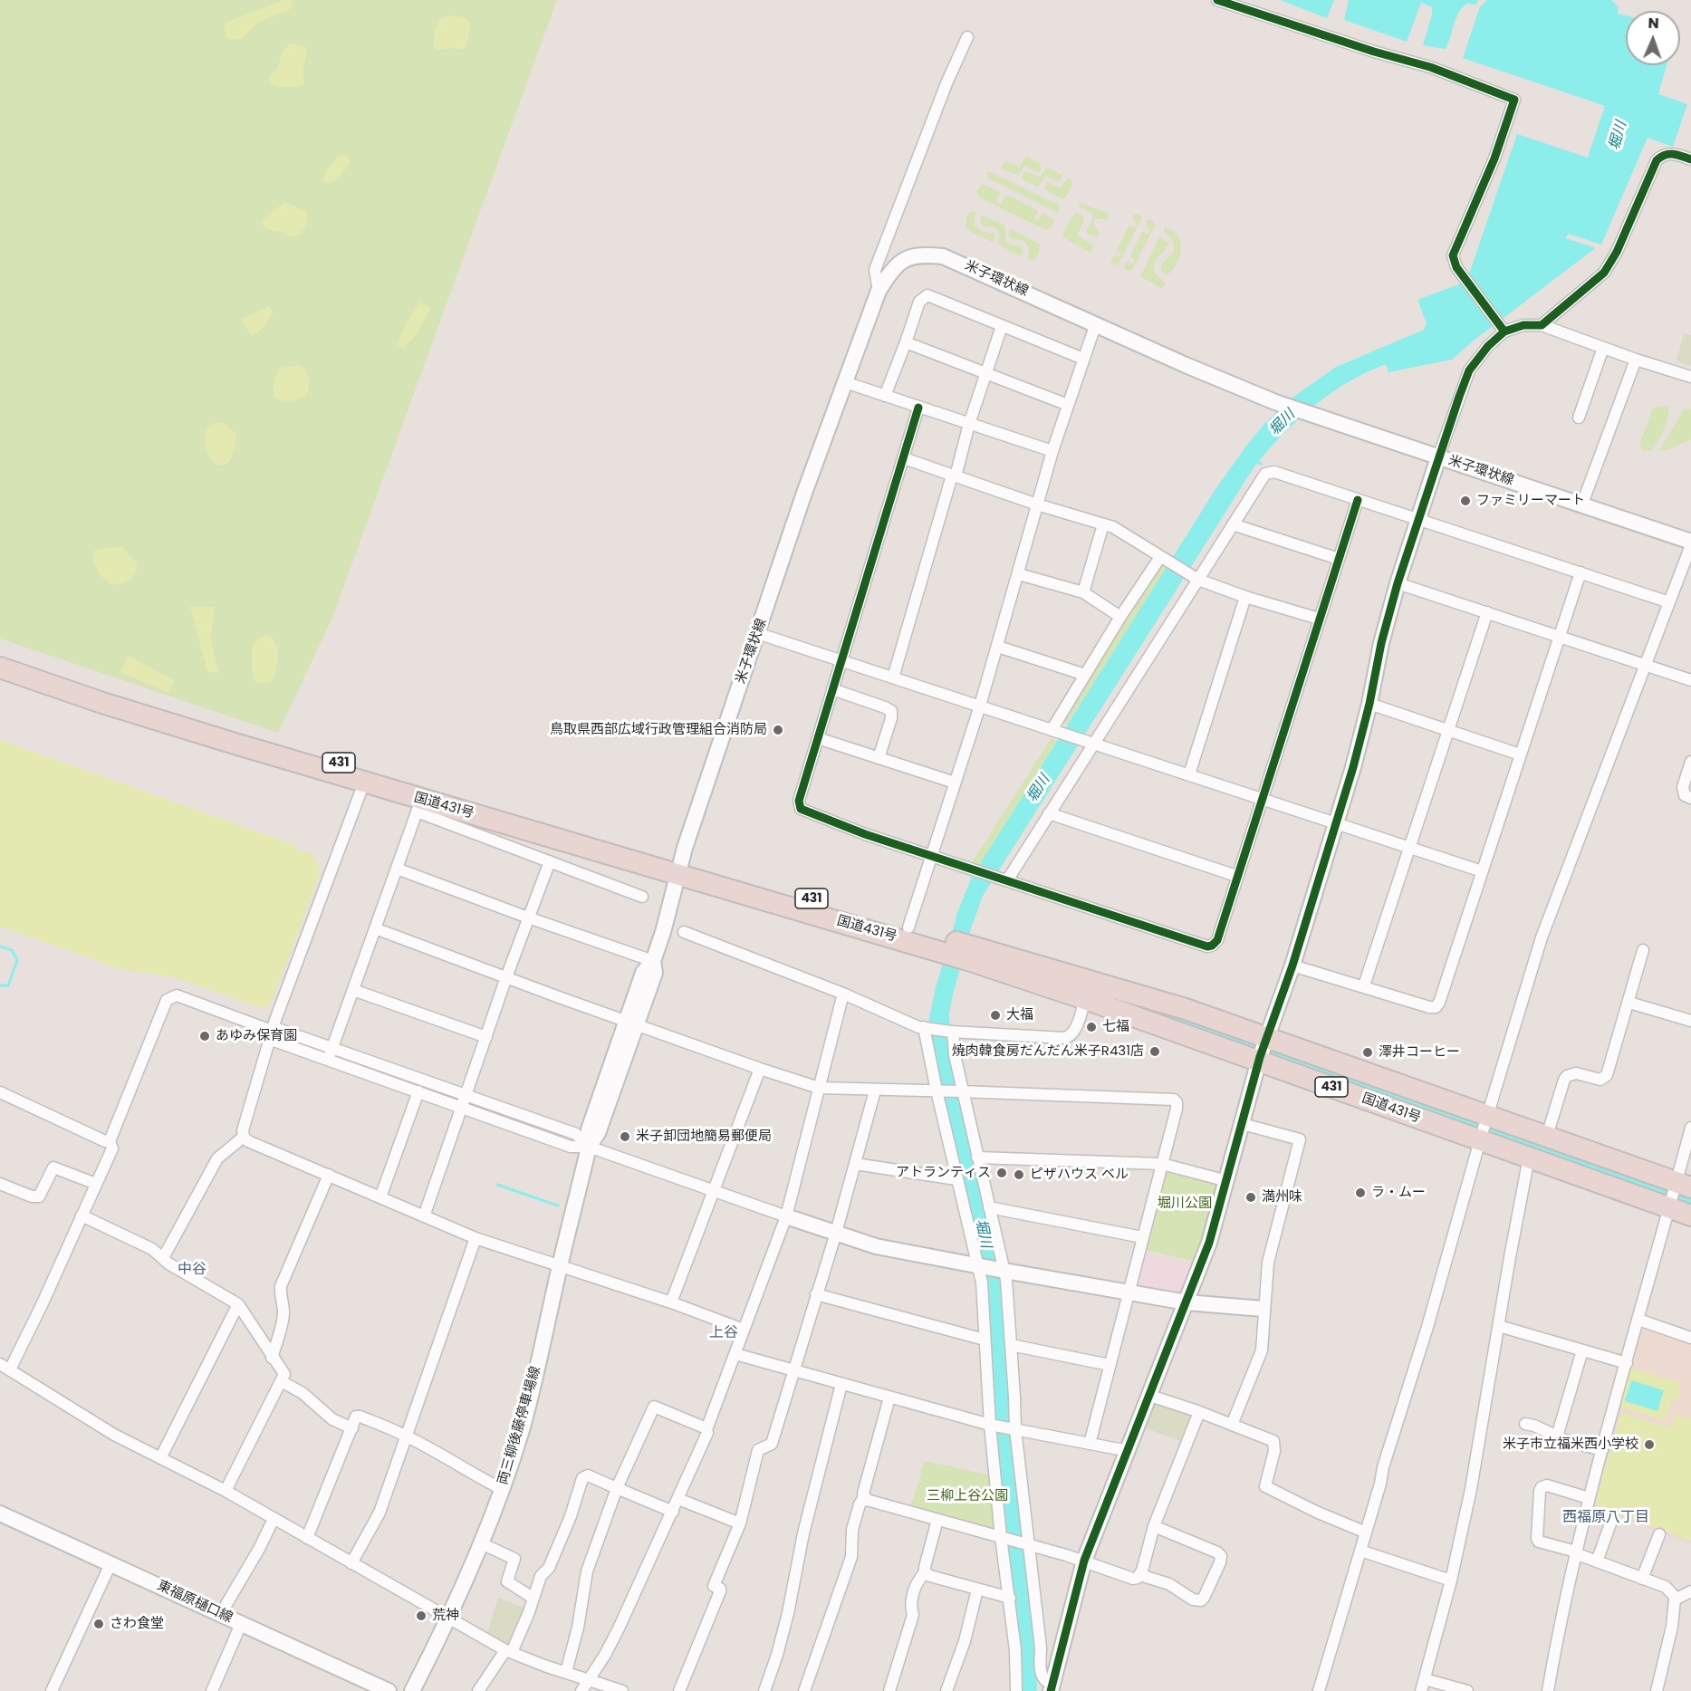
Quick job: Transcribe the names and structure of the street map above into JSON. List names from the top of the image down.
{
  "streets": {
    "highway": ["431", "国道431号"],
    "main road": ["米子環状線", "両三柳後藤停車場線", "東福原樋口線"]
  },
  "crossings": [
    ["米子環状線", "国道431号"],
    ["米子環状線", "両三柳後藤停車場線"],
    ["国道431号", "両三柳後藤停車場線"]
  ],
  "districts": ["中谷", "上谷", "西福原八丁目"],
  "water": ["堀川"],
  "parks": ["堀川公園", "三柳上谷公園"],
  "places": [
    "ファミリーマート",
    "鳥取県西部広域行政管理組合消防局",
    "大福",
    "七福",
    "あゆみ保育園",
    "焼肉韓食房だんだん米子R431店",
    "澤井コーヒー",
    "米子卸団地簡易郵便局",
    "アトランティス",
    "ピザハウス ベル",
    "ラ・ムー",
    "満州味",
    "米子市立福米西小学校",
    "荒神",
    "さわ食堂"
  ],
  "north": "top"
}
